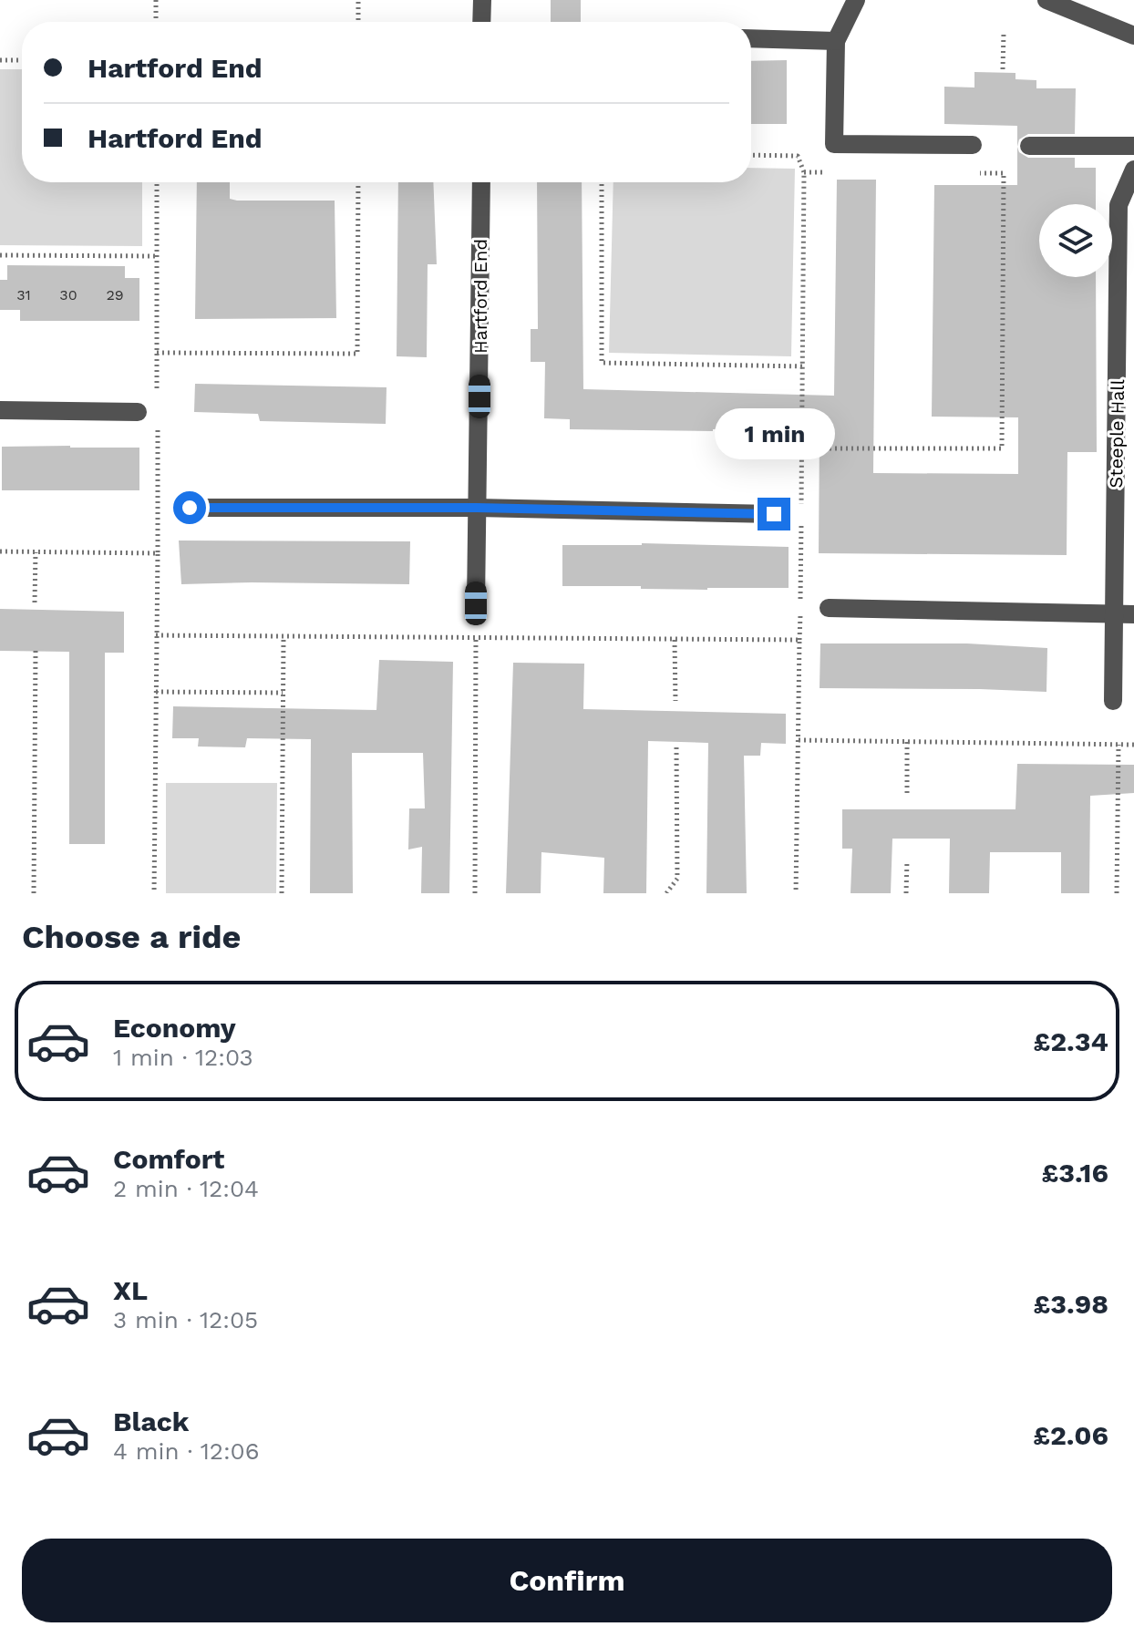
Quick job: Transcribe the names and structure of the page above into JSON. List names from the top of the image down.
{
  "streets": {
    "street": ["Hartford End", "Steeple Hall"]
  },
  "house_numbers": ["31", "30", "29"],
  "page": {
    "banner": ["Hartford End", "Hartford End"],
    "bubble": "1 min",
    "heading": "Choose a ride",
    "list": [
      {
        "name": "Economy",
        "note": "1 min · 12:03",
        "value": "£2.34"
      },
      {
        "name": "Comfort",
        "note": "2 min · 12:04",
        "value": "£3.16"
      },
      {
        "name": "XL",
        "note": "3 min · 12:05",
        "value": "£3.98"
      },
      {
        "name": "Black",
        "note": "4 min · 12:06",
        "value": "£2.06"
      }
    ],
    "buttons": "Confirm"
  }
}
